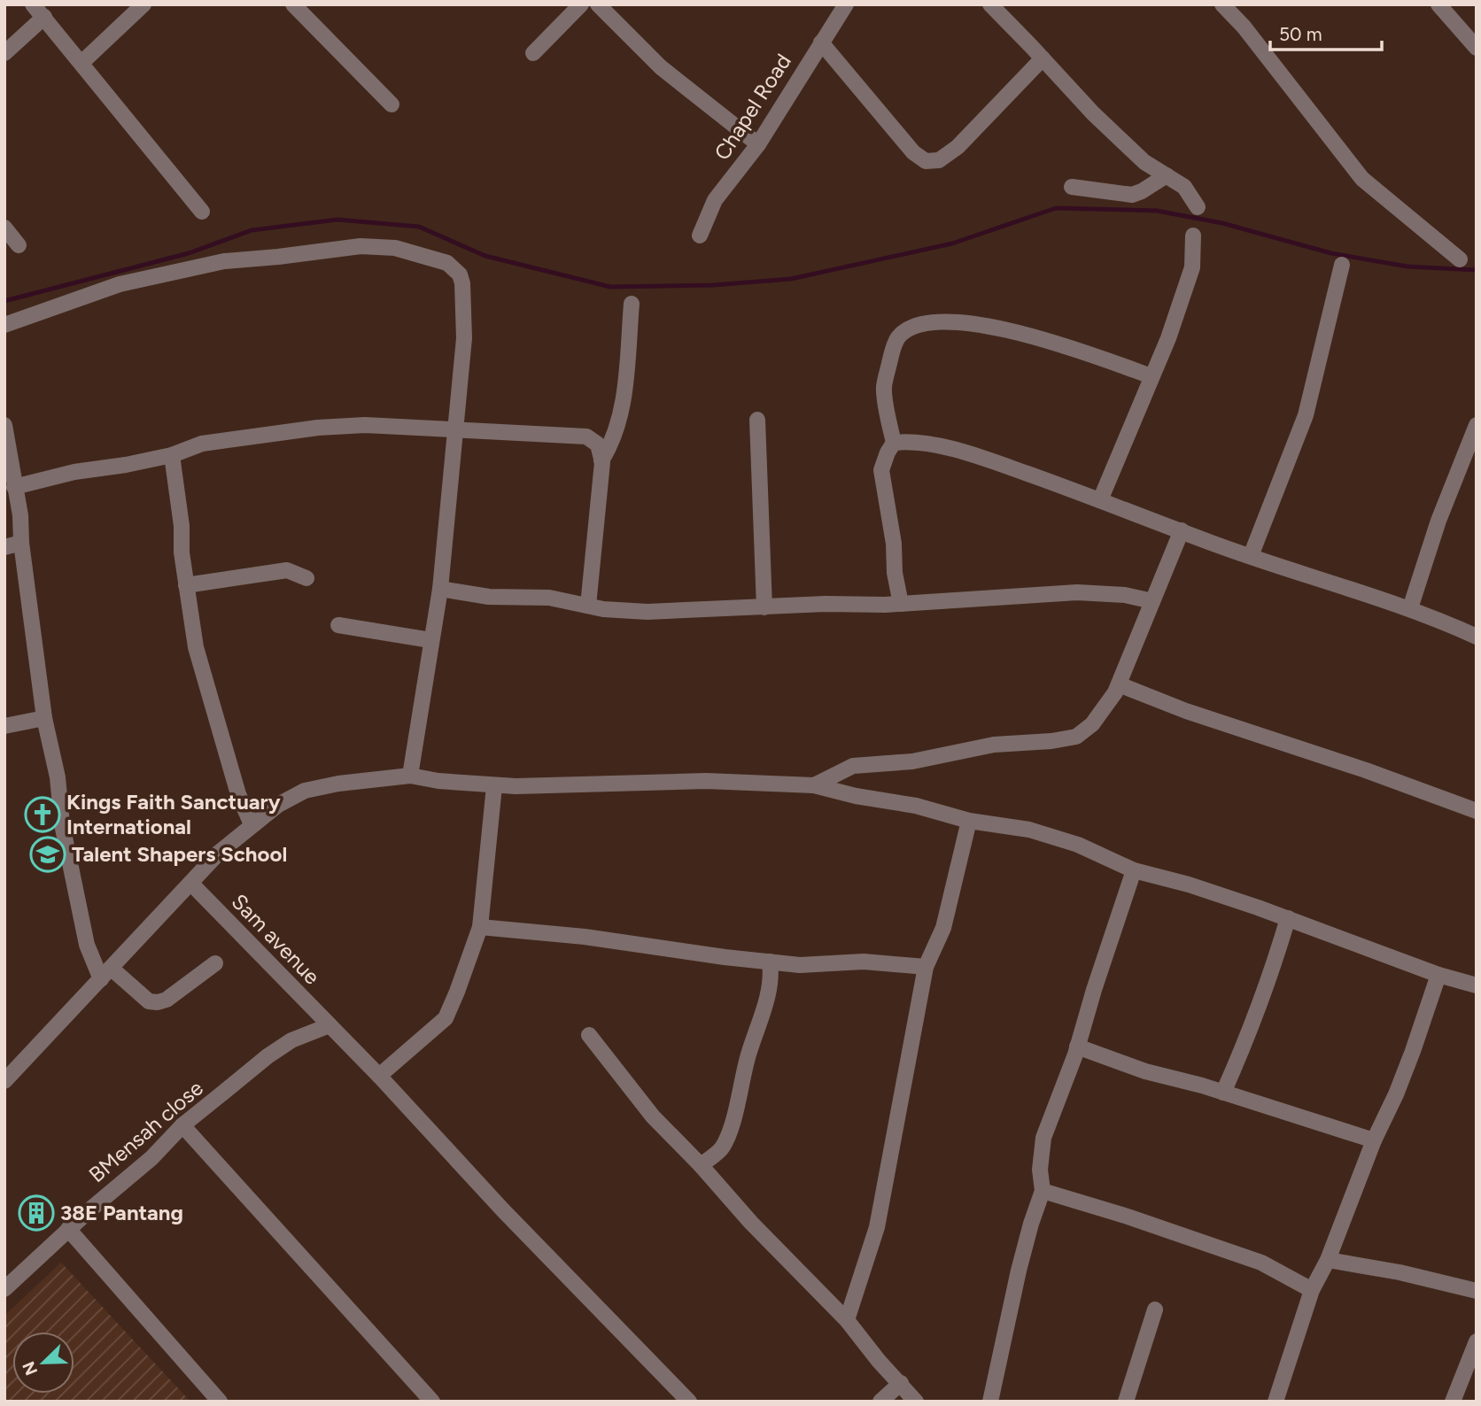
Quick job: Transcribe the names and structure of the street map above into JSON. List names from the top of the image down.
{
  "streets": {
    "street": ["Chapel Road", "Sam avenue", "BMensah close"]
  },
  "crossings": [
    ["Sam avenue", "BMensah close"]
  ],
  "places": {
    "church": ["Kings Faith Sanctuary International"],
    "school or university": ["Talent Shapers School"],
    "building": ["38E Pantang"]
  },
  "scale_bar": "50 m",
  "north": "bottom left"
}
